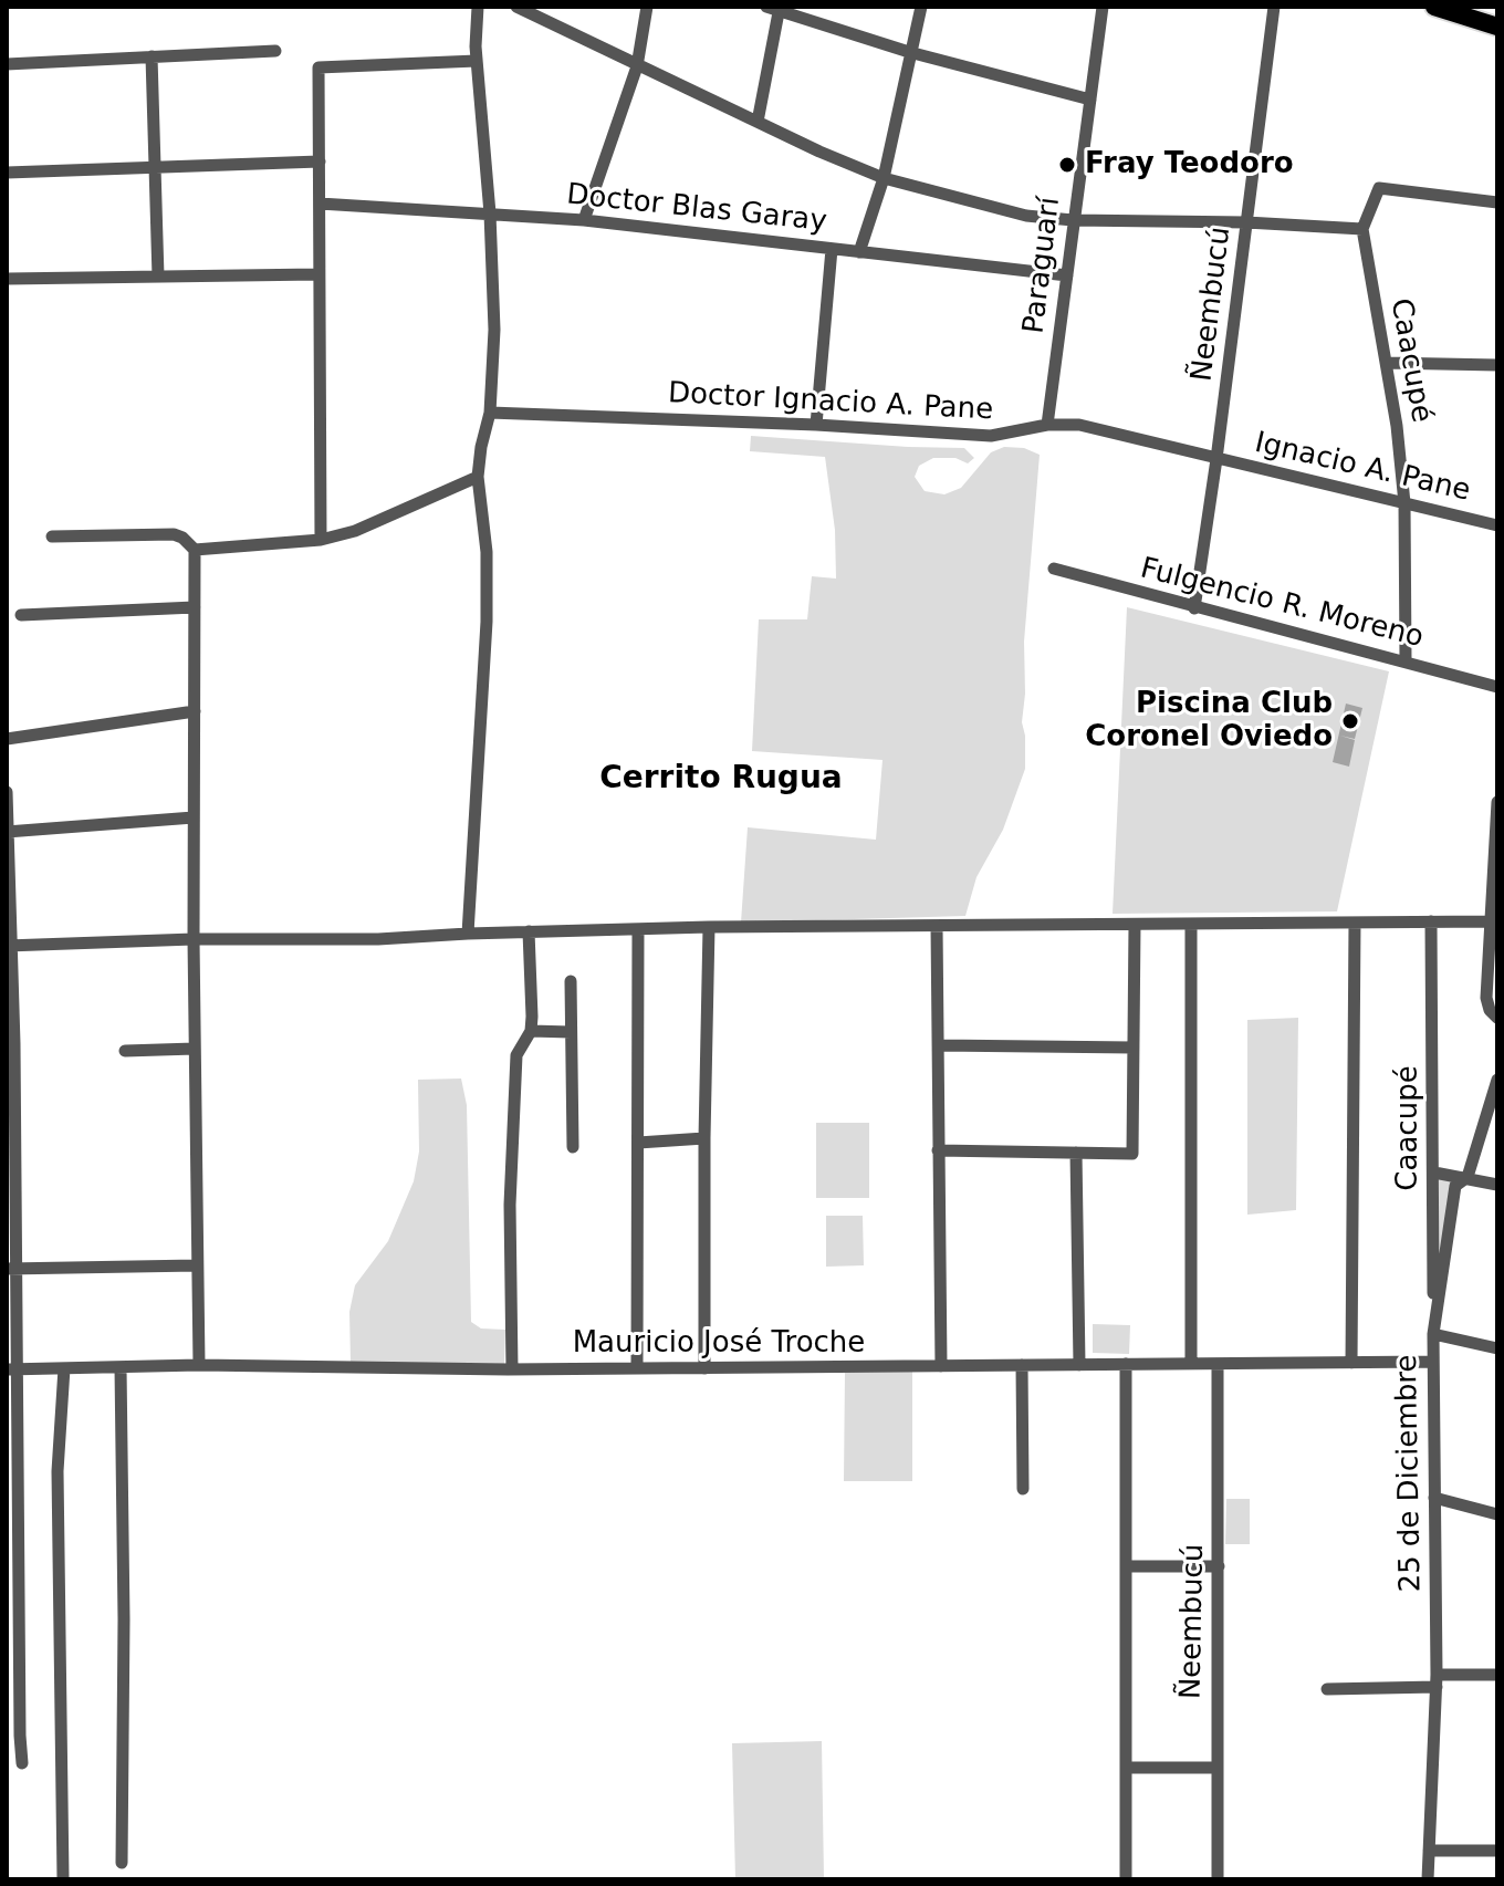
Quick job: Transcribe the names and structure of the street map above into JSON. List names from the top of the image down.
{
  "streets": {
    "street": [
      "Doctor Blas Garay",
      "Paraguarí",
      "Ñeembucú",
      "Caacupé",
      "Doctor Ignacio A. Pane",
      "Ignacio A. Pane",
      "Fulgencio R. Moreno",
      "Mauricio José Troche",
      "25 de Diciembre"
    ]
  },
  "crossings": [
    ["Doctor Blas Garay", "Paraguarí"],
    ["Paraguarí", "Doctor Ignacio A. Pane"],
    ["Ñeembucú", "Doctor Ignacio A. Pane"],
    ["Ñeembucú", "Ignacio A. Pane"],
    ["Ñeembucú", "Fulgencio R. Moreno"],
    ["Ñeembucú", "Mauricio José Troche"],
    ["Caacupé", "Ignacio A. Pane"],
    ["Caacupé", "Fulgencio R. Moreno"],
    ["Caacupé", "25 de Diciembre"],
    ["Doctor Ignacio A. Pane", "Ignacio A. Pane"],
    ["Mauricio José Troche", "25 de Diciembre"]
  ],
  "districts": ["Cerrito Rugua"],
  "places": ["Fray Teodoro", "Piscina Club Coronel Oviedo"]
}
